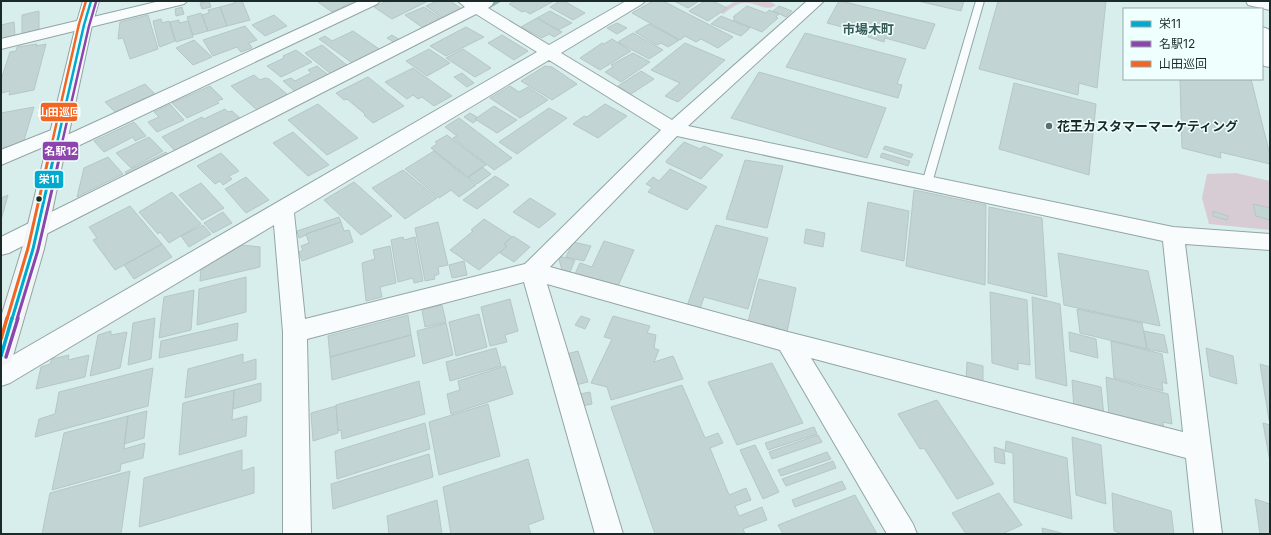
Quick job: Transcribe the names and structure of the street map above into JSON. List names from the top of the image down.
{
  "districts": ["市場木町"],
  "places": ["花王カスタマーマーケティング"],
  "lines": ["transit line 栄11", "transit line 山田巡回", "transit line 名駅12"],
  "legend": ["栄11", "名駅12", "山田巡回"]
}
